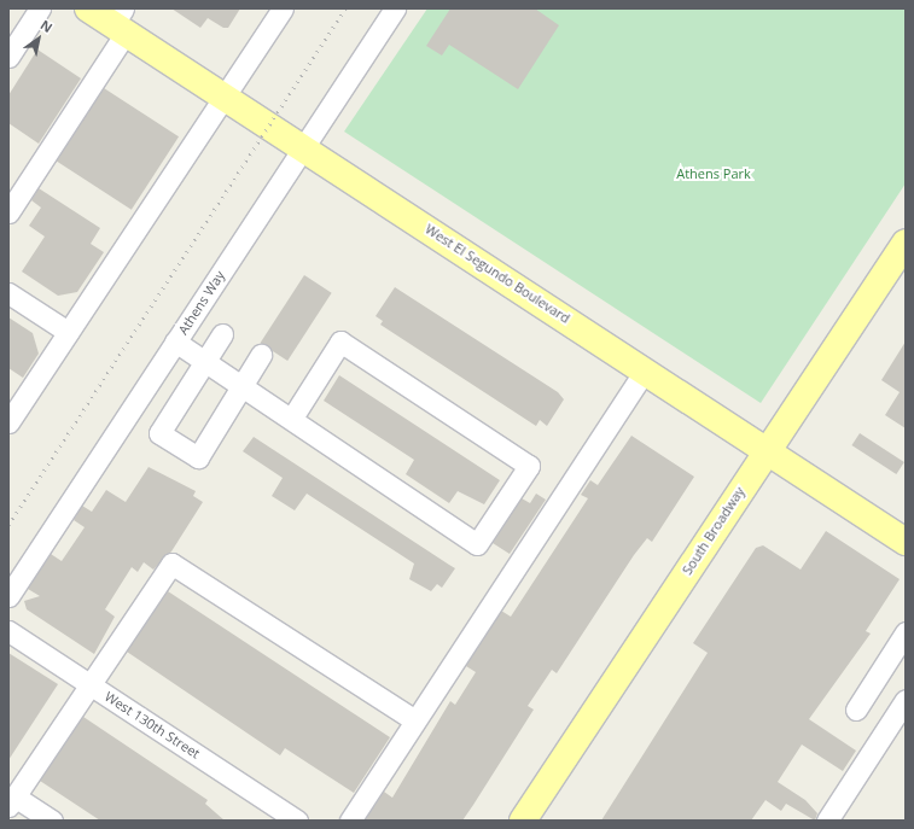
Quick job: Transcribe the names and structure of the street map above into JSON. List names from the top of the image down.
{
  "streets": {
    "main road": ["West El Segundo Boulevard", "South Broadway"],
    "street": ["Athens Way", "West 130th Street"]
  },
  "crossings": [
    ["West El Segundo Boulevard", "Athens Way"],
    ["West El Segundo Boulevard", "South Broadway"]
  ],
  "parks": ["Athens Park"],
  "north": "top right"
}
